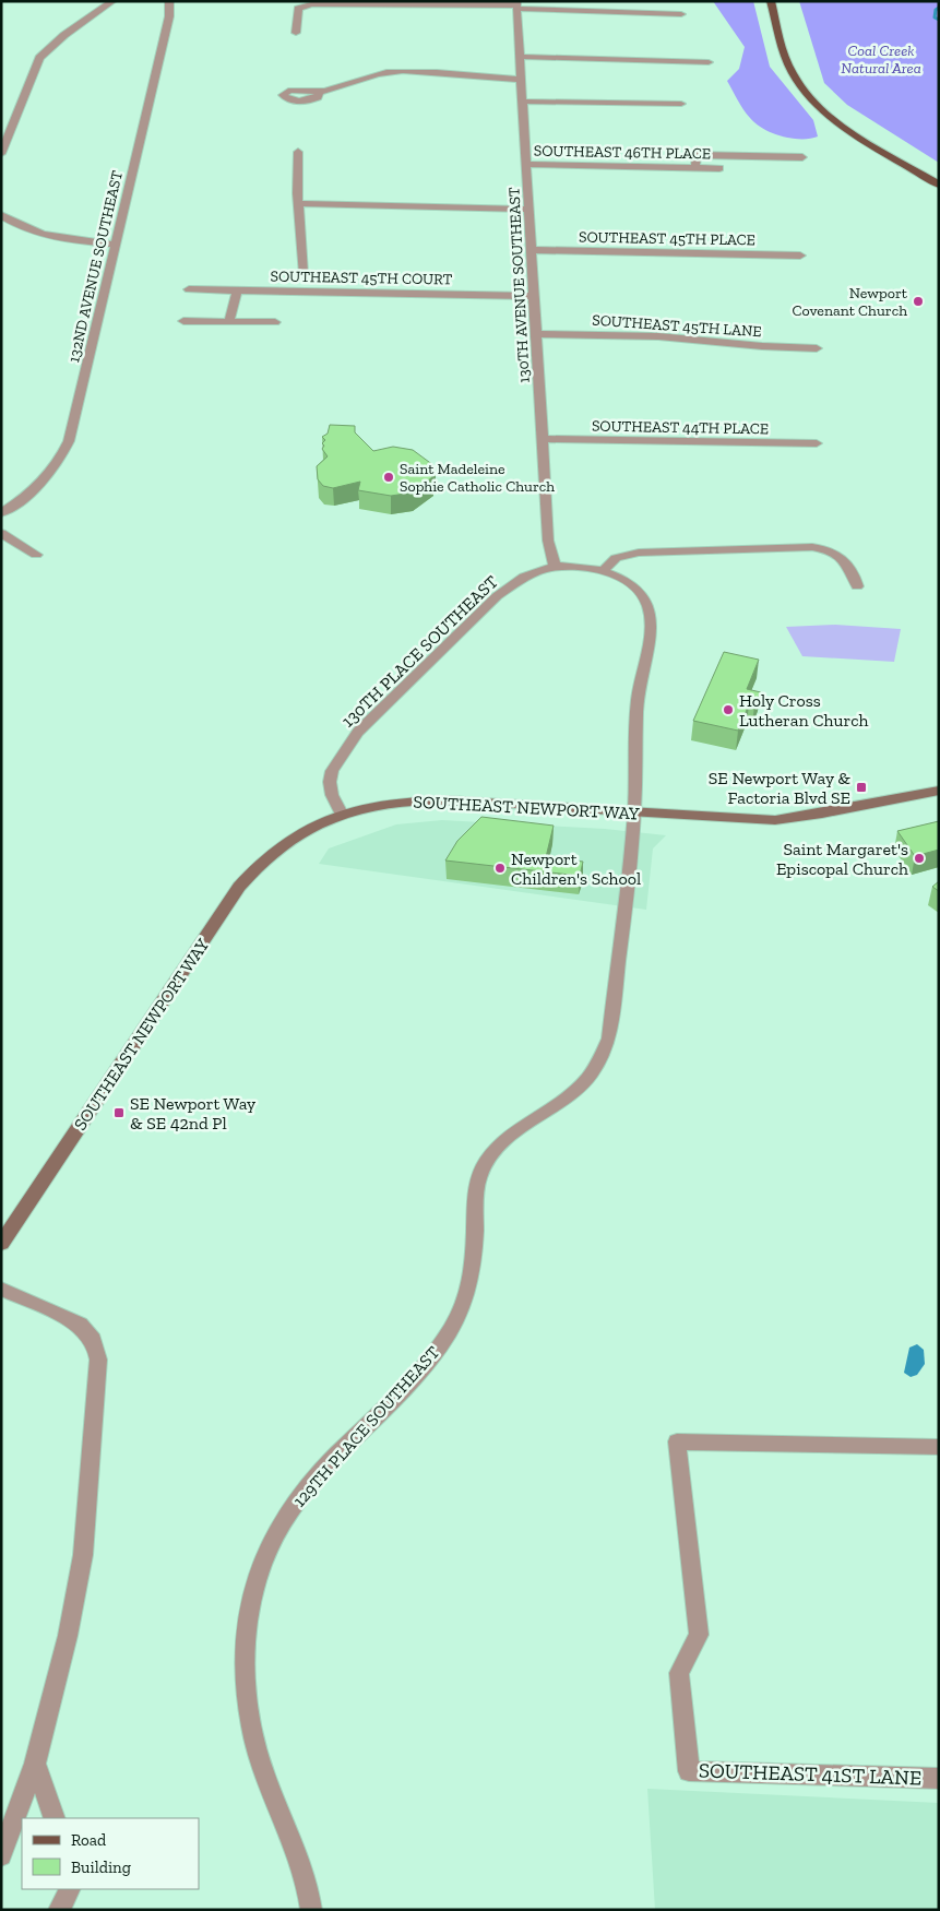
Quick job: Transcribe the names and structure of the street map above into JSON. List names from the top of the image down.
{
  "streets": {
    "main road": ["SOUTHEAST NEWPORT WAY"],
    "street": [
      "SOUTHEAST 46TH PLACE",
      "SOUTHEAST 45TH PLACE",
      "132ND AVENUE SOUTHEAST",
      "SOUTHEAST 45TH COURT",
      "130TH AVENUE SOUTHEAST",
      "SOUTHEAST 45TH LANE",
      "SOUTHEAST 44TH PLACE",
      "130TH PLACE SOUTHEAST",
      "129TH PLACE SOUTHEAST",
      "SOUTHEAST 41ST LANE"
    ]
  },
  "crossings": [
    ["SOUTHEAST 46TH PLACE", "130TH AVENUE SOUTHEAST"],
    ["SOUTHEAST 45TH PLACE", "130TH AVENUE SOUTHEAST"],
    ["SOUTHEAST 45TH COURT", "130TH AVENUE SOUTHEAST"],
    ["130TH AVENUE SOUTHEAST", "SOUTHEAST 45TH LANE"],
    ["130TH AVENUE SOUTHEAST", "SOUTHEAST 44TH PLACE"],
    ["130TH AVENUE SOUTHEAST", "130TH PLACE SOUTHEAST"],
    ["130TH AVENUE SOUTHEAST", "129TH PLACE SOUTHEAST"],
    ["130TH PLACE SOUTHEAST", "SOUTHEAST NEWPORT WAY"],
    ["130TH PLACE SOUTHEAST", "129TH PLACE SOUTHEAST"],
    ["SOUTHEAST NEWPORT WAY", "129TH PLACE SOUTHEAST"]
  ],
  "parks": ["Coal Creek Natural Area"],
  "places": {
    "other": [
      "Newport Covenant Church",
      "Saint Madeleine Sophie Catholic Church",
      "Holy Cross Lutheran Church",
      "Saint Margaret's Episcopal Church",
      "Newport Children's School"
    ],
    "transit": ["SE Newport Way & Factoria Blvd SE", "SE Newport Way & SE 42nd Pl"]
  },
  "legend": ["Road", "Building"]
}
